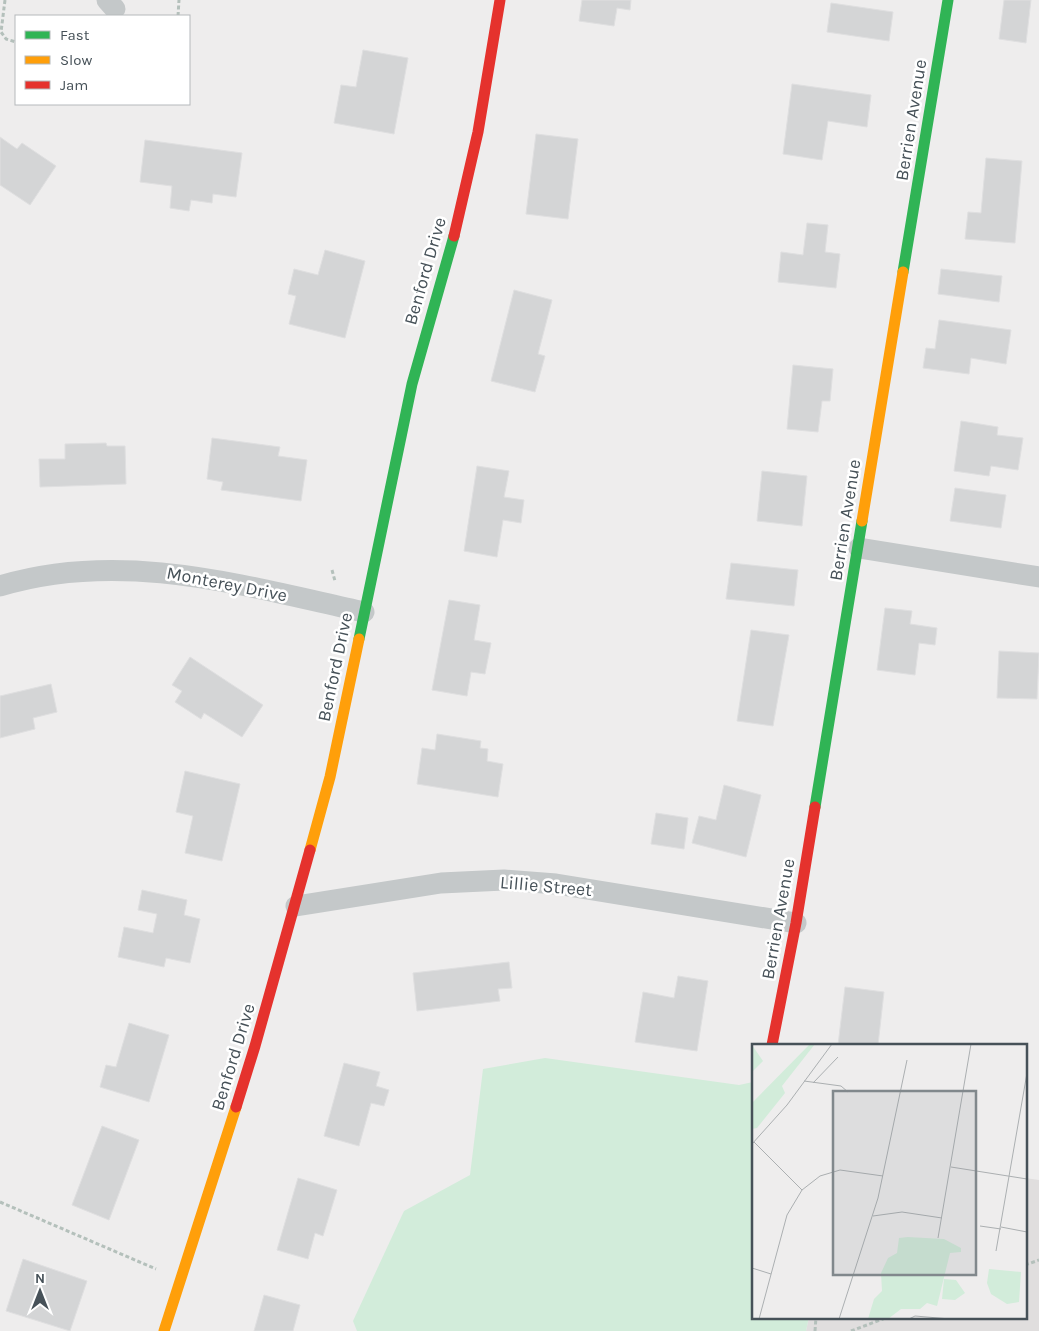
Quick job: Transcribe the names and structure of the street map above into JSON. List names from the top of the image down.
{
  "streets": {
    "street": [
      "Berrien Avenue",
      "Benford Drive",
      "Monterey Drive",
      "Lillie Street"
    ]
  },
  "crossings": [
    ["Berrien Avenue", "Lillie Street"],
    ["Benford Drive", "Monterey Drive"],
    ["Benford Drive", "Lillie Street"]
  ],
  "legend": ["Fast", "Slow", "Jam"],
  "north": "top"
}
